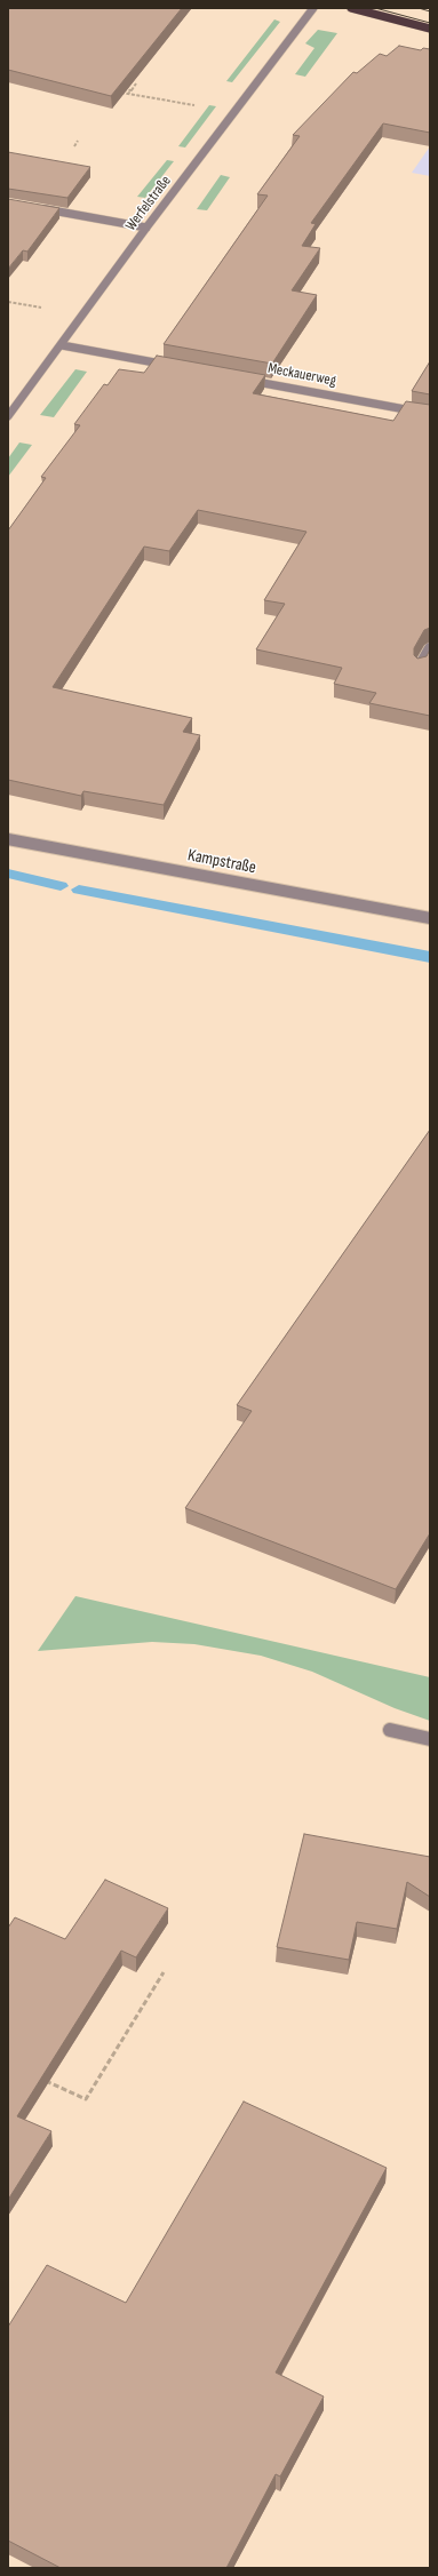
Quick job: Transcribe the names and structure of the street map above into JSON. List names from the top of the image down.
{
  "streets": {
    "street": ["Werfelstraße", "Meckauerweg", "Kampstraße"]
  }
}
